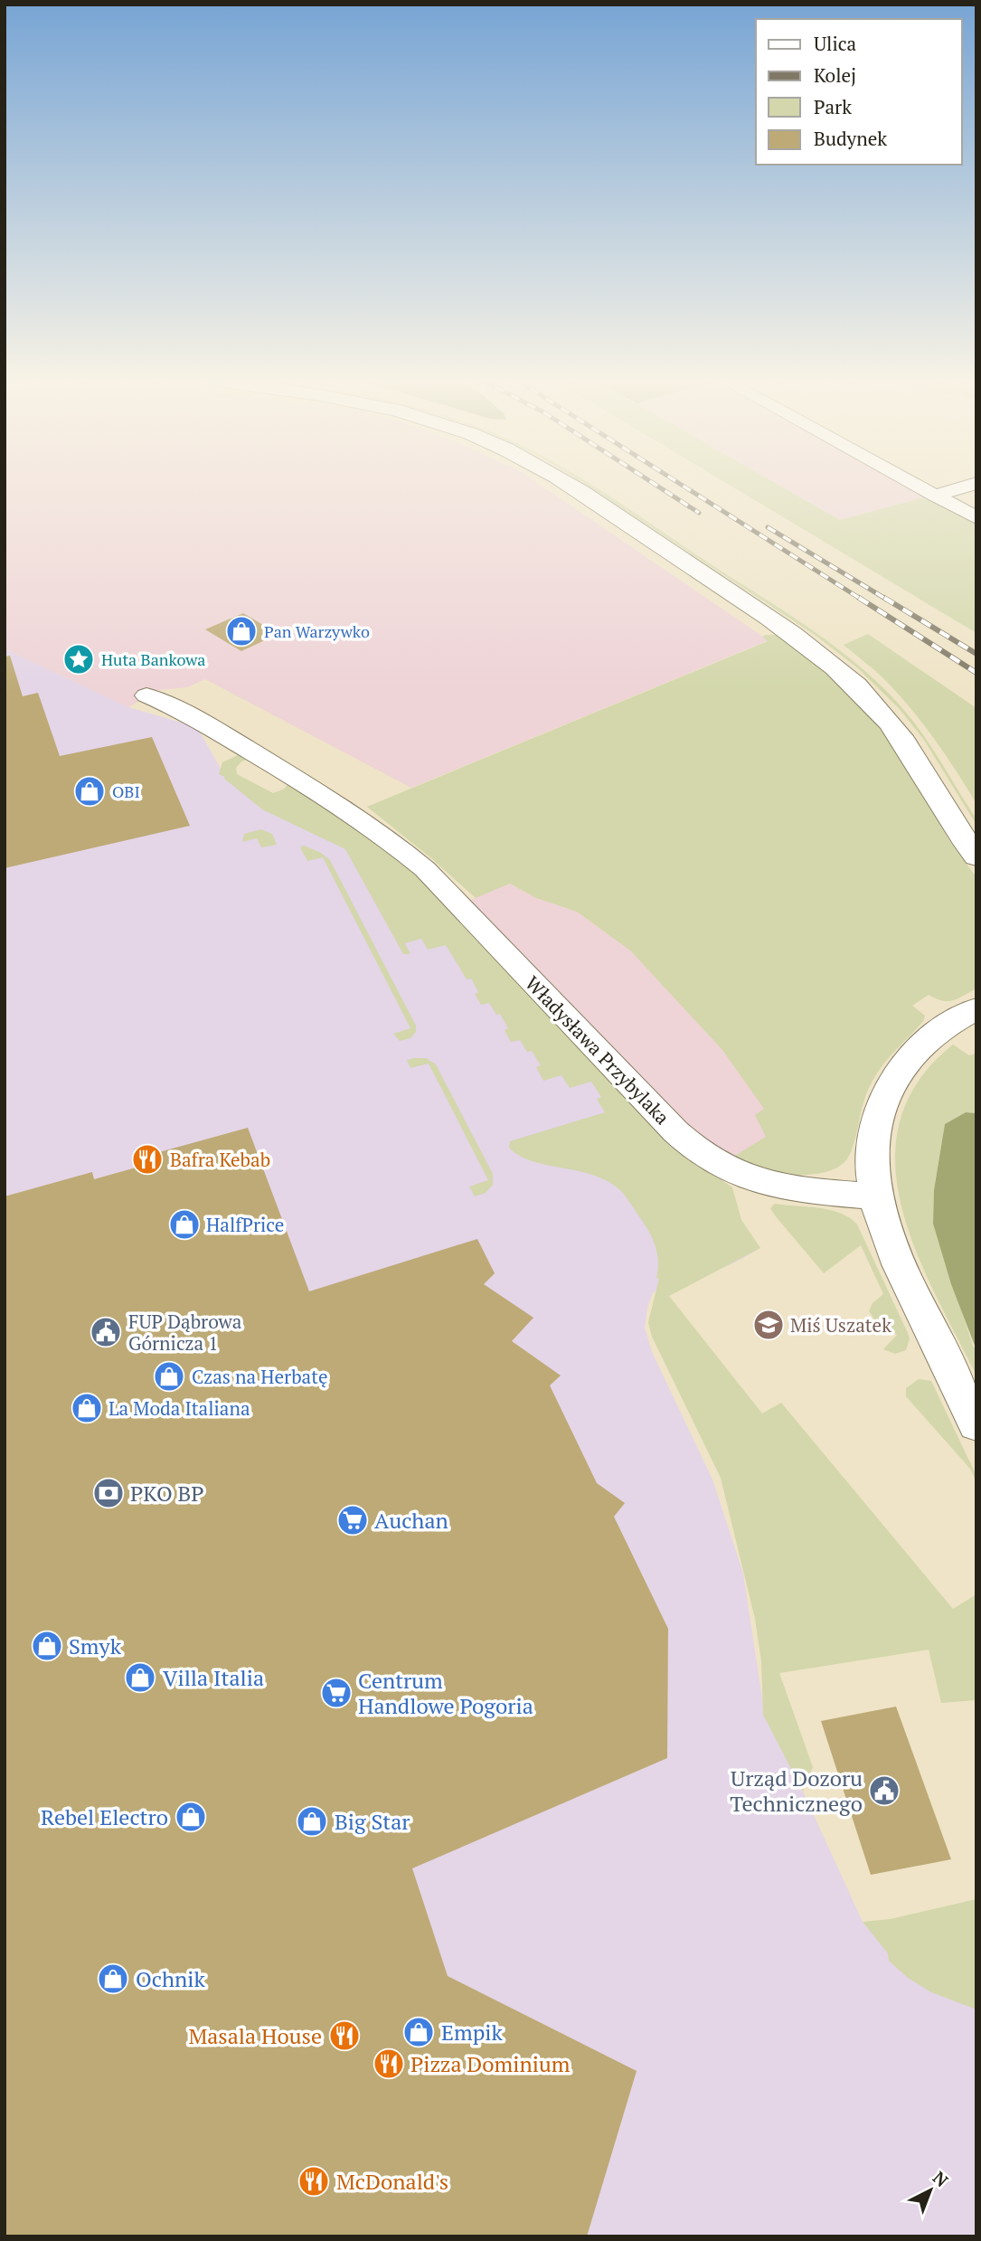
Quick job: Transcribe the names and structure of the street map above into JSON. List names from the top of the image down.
{
  "streets": {
    "street": ["Władysława Przybylaka"]
  },
  "places": {
    "shop": [
      "Pan Warzywko",
      "OBI",
      "HalfPrice",
      "Czas na Herbatę",
      "La Moda Italiana",
      "Smyk",
      "Villa Italia",
      "Rebel Electro",
      "Big Star",
      "Ochnik",
      "Empik"
    ],
    "place": ["Huta Bankowa"],
    "restaurant": [
      "Bafra Kebab",
      "Masala House",
      "Pizza Dominium",
      "McDonald's"
    ],
    "school or university": ["Miś Uszatek"],
    "public building": ["FUP Dąbrowa Górnicza 1", "Urząd Dozoru Technicznego"],
    "bank": ["PKO BP"],
    "supermarket": ["Auchan", "Centrum Handlowe Pogoria"]
  },
  "legend": [
    "Ulica",
    "Kolej",
    "Park",
    "Budynek"
  ],
  "north": "top right"
}
